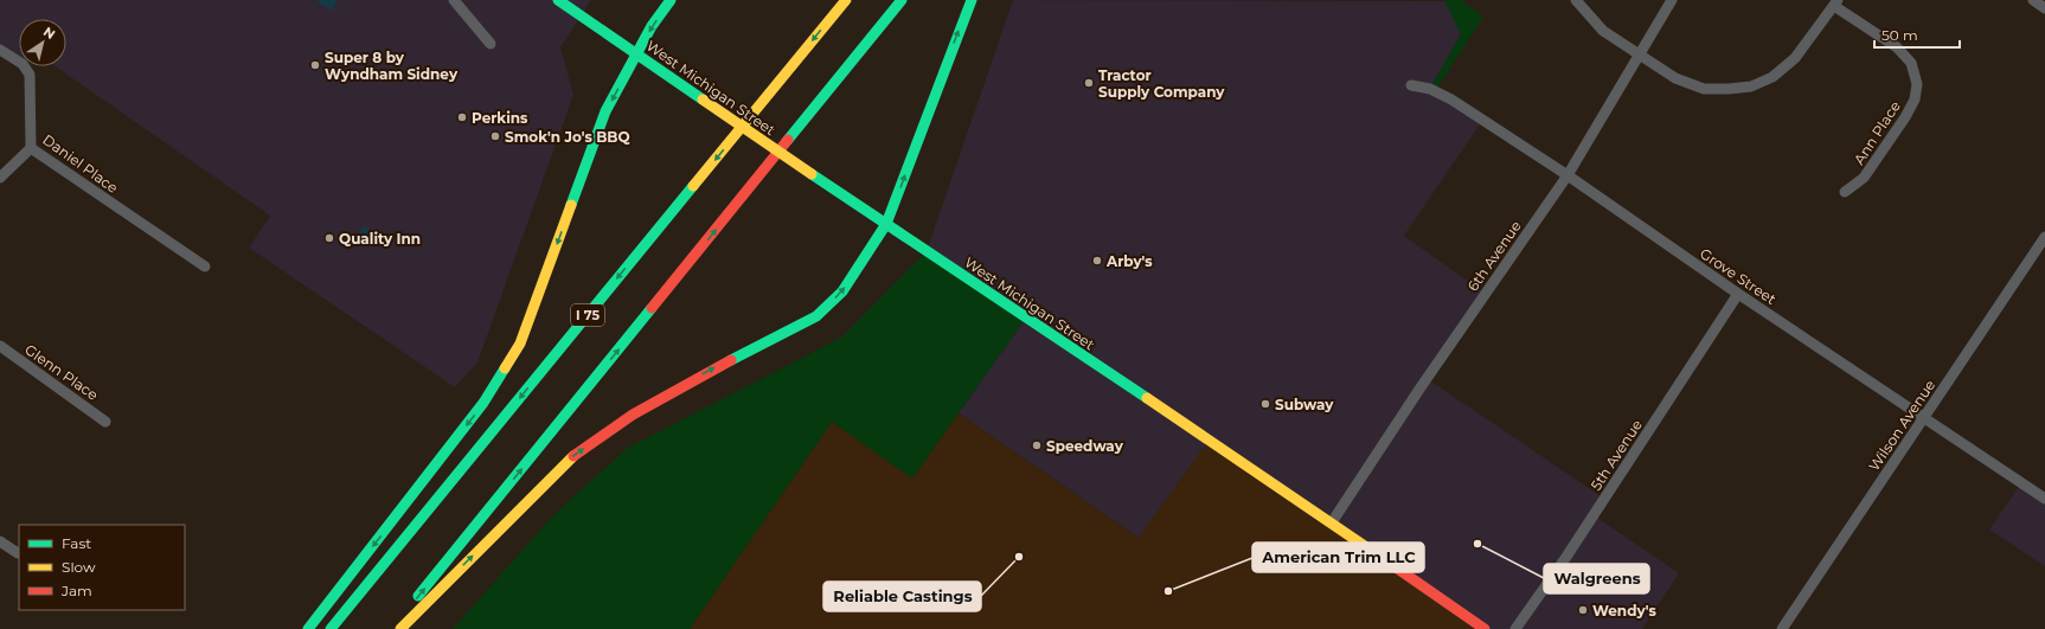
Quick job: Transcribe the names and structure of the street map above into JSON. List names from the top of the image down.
{
  "streets": {
    "main road": ["West Michigan Street", "I 75"],
    "street": [
      "Ann Place",
      "Daniel Place",
      "6th Avenue",
      "Grove Street",
      "Glenn Place",
      "Wilson Avenue",
      "5th Avenue"
    ]
  },
  "crossings": [
    ["West Michigan Street", "6th Avenue"],
    ["6th Avenue", "Grove Street"],
    ["Grove Street", "Wilson Avenue"],
    ["Grove Street", "5th Avenue"]
  ],
  "places": [
    "Super 8 by Wyndham Sidney",
    "Tractor Supply Company",
    "Perkins",
    "Smok'n Jo's BBQ",
    "Quality Inn",
    "Arby's",
    "Subway",
    "Speedway",
    "Walgreens",
    "Reliable Castings",
    "American Trim LLC",
    "Wendy's"
  ],
  "legend": ["Fast", "Slow", "Jam"],
  "scale_bar": "50 m",
  "north": "top right"
}
